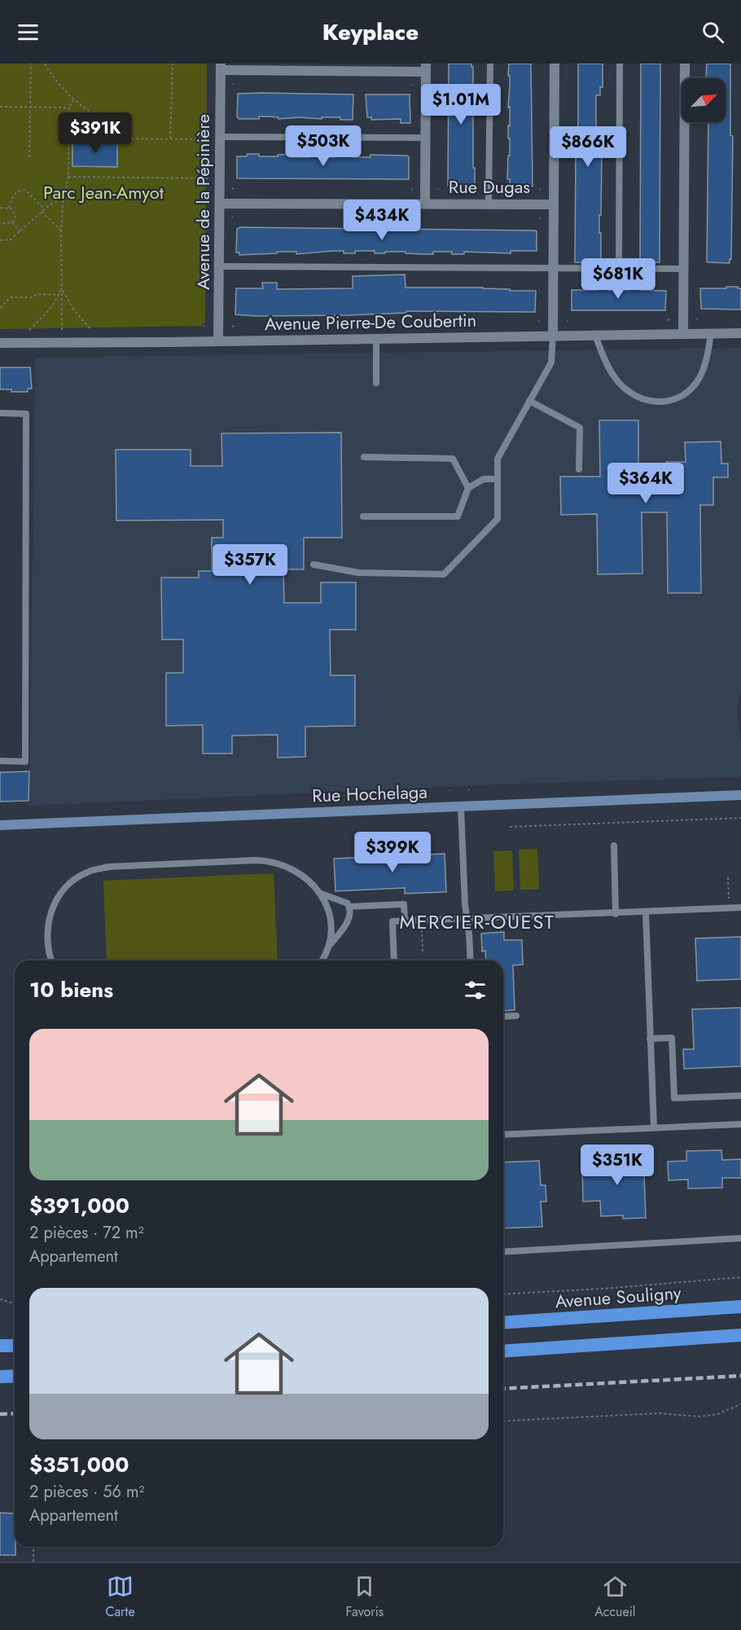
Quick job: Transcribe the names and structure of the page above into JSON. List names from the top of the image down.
{
  "streets": {
    "highway": ["Avenue Souligny"],
    "main road": ["Rue Hochelaga"],
    "street": ["Rue Dugas", "Avenue de la Pépinière", "Avenue Pierre-De Coubertin"]
  },
  "crossings": [
    ["Rue Dugas", "Avenue de la Pépinière"],
    ["Avenue de la Pépinière", "Avenue Pierre-De Coubertin"]
  ],
  "districts": ["MERCIER-OUEST"],
  "parks": ["Parc Jean-Amyot"],
  "north": "top right",
  "page": {
    "header": "Keyplace",
    "price": [
      "$1.01M",
      "$391K",
      "$503K",
      "$866K",
      "$434K",
      "$681K",
      "$364K",
      "$357K",
      "$399K",
      "$351K"
    ],
    "heading": "10 biens",
    "list": [
      {
        "name": "$391,000",
        "note": "2 pièces · 72 m² · Appartement"
      },
      {
        "name": "$351,000",
        "note": "2 pièces · 56 m² · Appartement"
      }
    ],
    "tabs": ["Carte", "Favoris", "Accueil"]
  }
}
